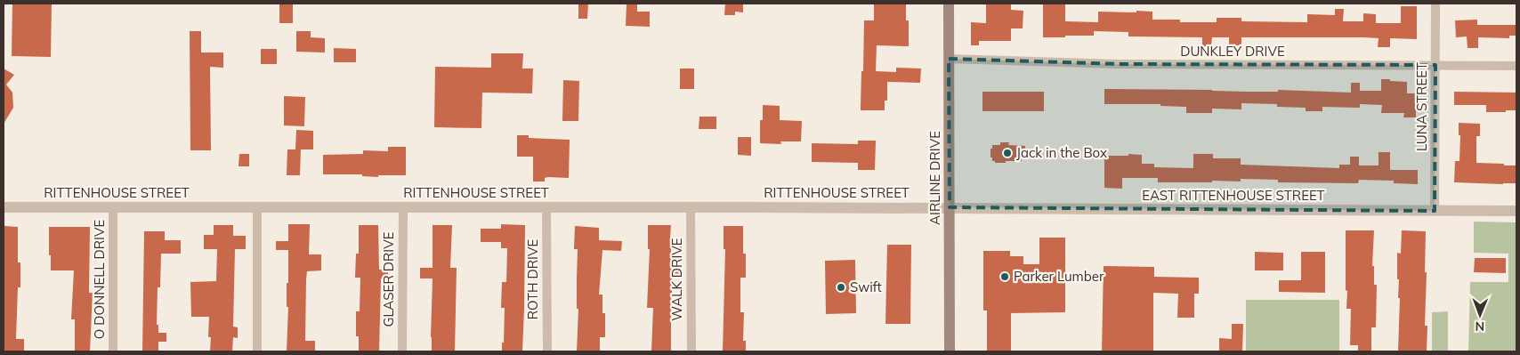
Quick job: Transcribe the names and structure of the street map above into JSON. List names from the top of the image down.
{
  "streets": {
    "main road": ["AIRLINE DRIVE"],
    "street": [
      "DUNKLEY DRIVE",
      "LUNA STREET",
      "RITTENHOUSE STREET",
      "EAST RITTENHOUSE STREET",
      "O DONNELL DRIVE",
      "GLASER DRIVE",
      "ROTH DRIVE",
      "WALK DRIVE"
    ]
  },
  "crossings": [
    ["DUNKLEY DRIVE", "LUNA STREET"],
    ["DUNKLEY DRIVE", "AIRLINE DRIVE"],
    ["LUNA STREET", "EAST RITTENHOUSE STREET"],
    ["AIRLINE DRIVE", "RITTENHOUSE STREET"],
    ["AIRLINE DRIVE", "EAST RITTENHOUSE STREET"],
    ["RITTENHOUSE STREET", "EAST RITTENHOUSE STREET"],
    ["RITTENHOUSE STREET", "O DONNELL DRIVE"],
    ["RITTENHOUSE STREET", "GLASER DRIVE"],
    ["RITTENHOUSE STREET", "ROTH DRIVE"],
    ["RITTENHOUSE STREET", "WALK DRIVE"]
  ],
  "places": ["Jack in the Box", "Parker Lumber", "Swift"],
  "north": "bottom"
}
